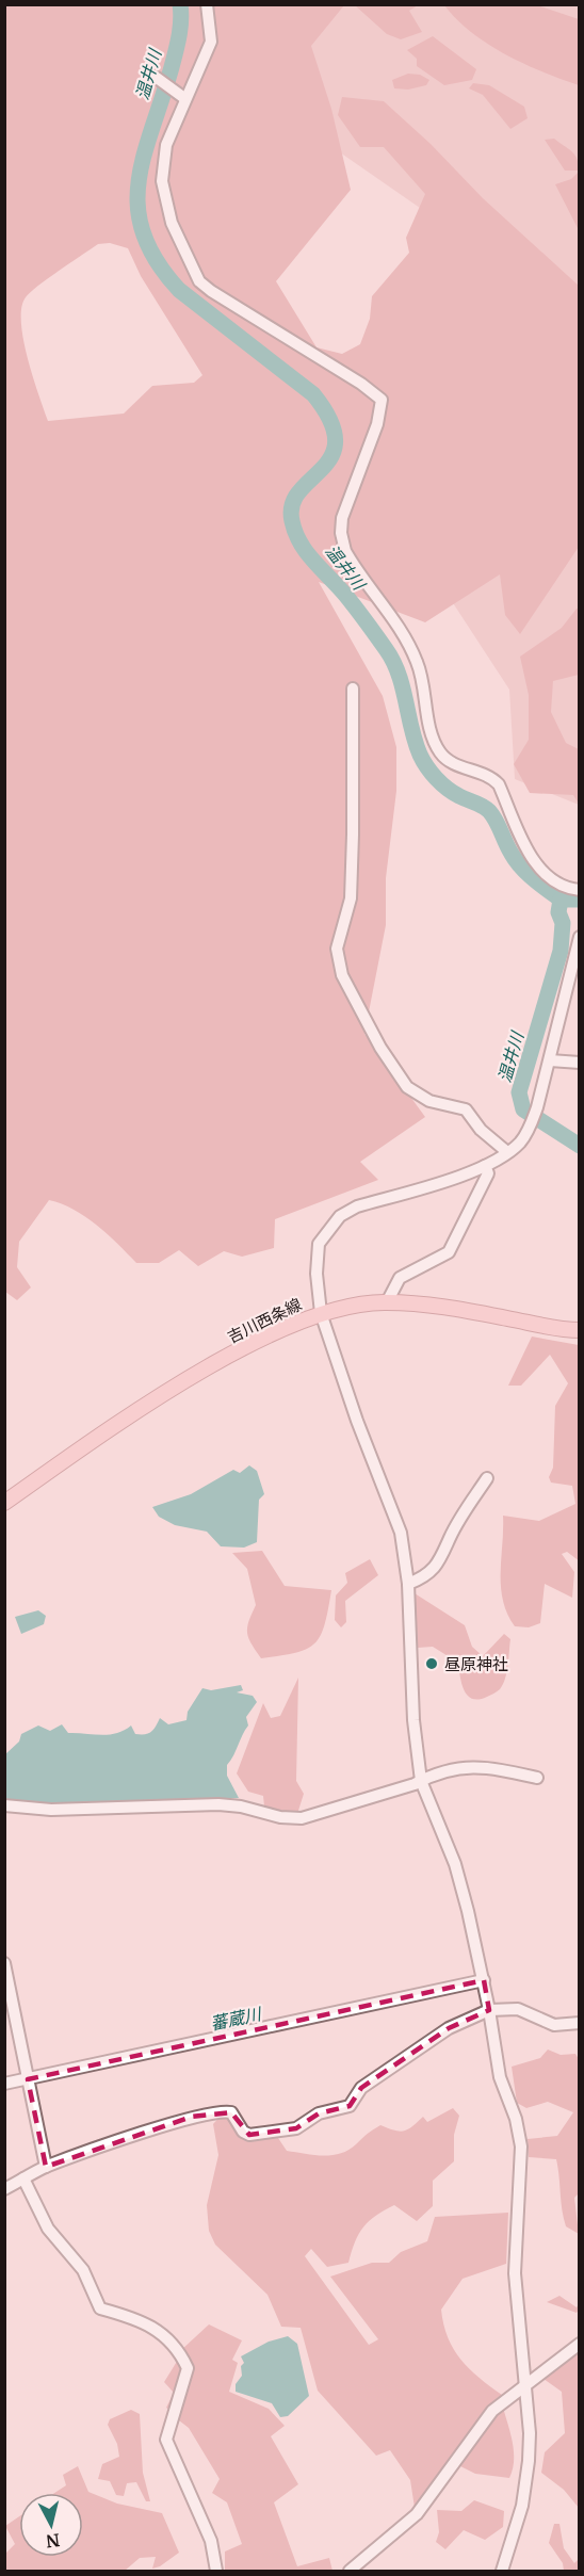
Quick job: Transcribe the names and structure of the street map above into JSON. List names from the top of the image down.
{
  "streets": {
    "main road": ["吉川西条線"]
  },
  "water": ["温井川", "蕃蔵川"],
  "places": ["昼原神社"],
  "north": "bottom"
}
